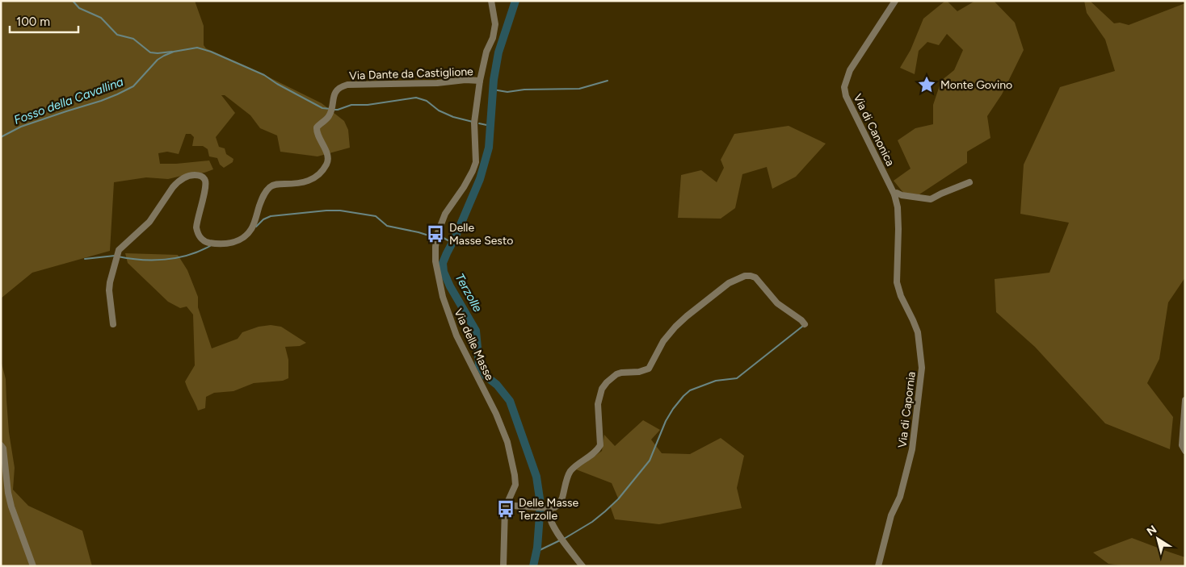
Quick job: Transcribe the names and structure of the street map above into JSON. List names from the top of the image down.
{
  "streets": {
    "street": [
      "Via Dante da Castiglione",
      "Via di Canonica",
      "Via delle Masse",
      "Via di Capornia"
    ]
  },
  "crossings": [
    ["Via Dante da Castiglione", "Via delle Masse"],
    ["Via di Canonica", "Via di Capornia"]
  ],
  "water": ["Fosso della Cavallina", "Terzolle"],
  "places": {
    "place": ["Monte Govino"],
    "bus stop": ["Delle Masse Sesto", "Delle Masse Terzolle"]
  },
  "scale_bar": "100 m",
  "north": "top left"
}
